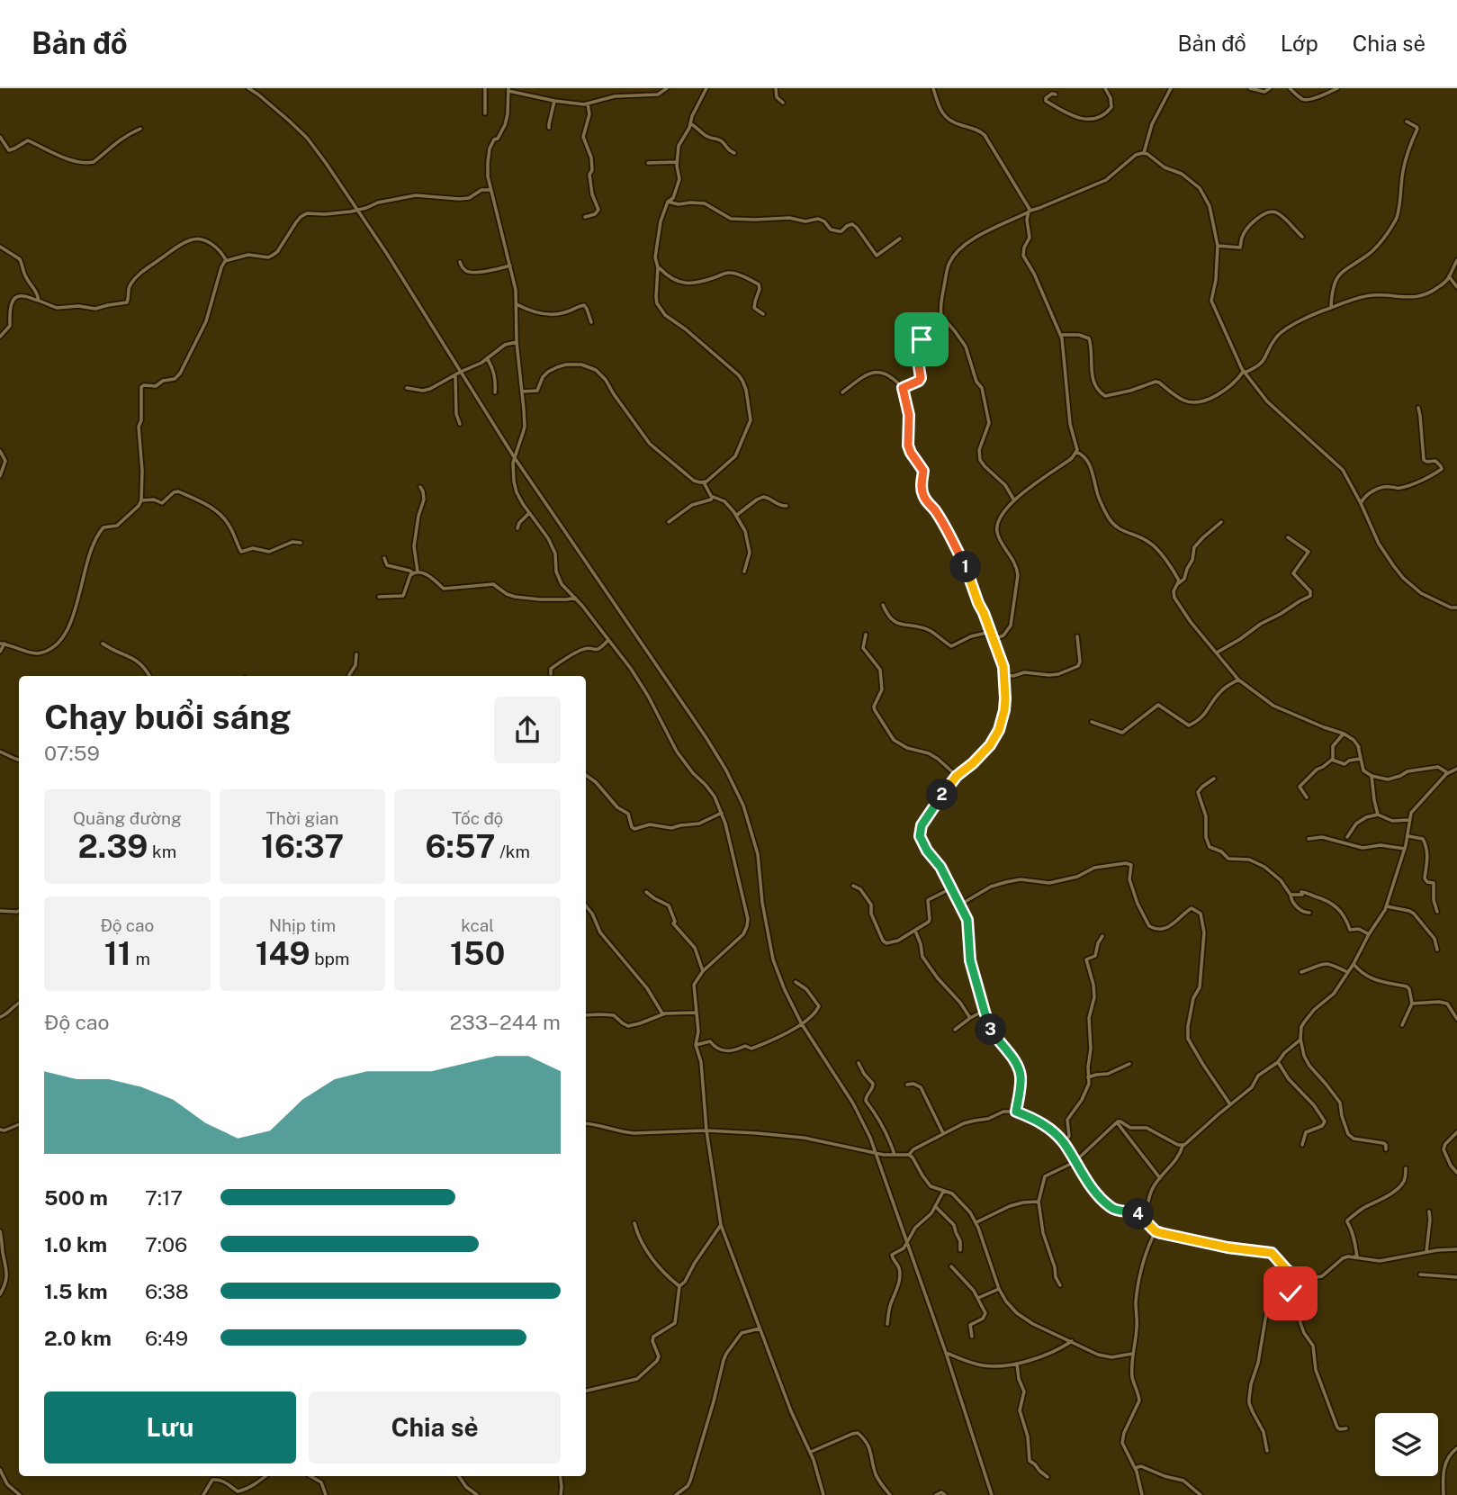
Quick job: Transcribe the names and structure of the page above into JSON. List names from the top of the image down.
{
  "page": {
    "header": "Bản đồ",
    "nav": ["Bản đồ", "Lớp", "Chia sẻ"],
    "pins": [
      "1",
      "2",
      "3",
      "4"
    ],
    "heading": ["Chạy buổi sáng", "07:59"],
    "stats": [
      ["Quãng đường", "2.39 km"],
      ["Thời gian", "16:37"],
      ["Tốc độ", "6:57 /km"],
      ["Độ cao", "11 m"],
      ["Nhịp tim", "149 bpm"],
      ["kcal", "150"]
    ],
    "chart": ["Độ cao", "233–244 m"],
    "list": [
      {
        "name": "500 m",
        "note": "7:17"
      },
      {
        "name": "1.0 km",
        "note": "7:06"
      },
      {
        "name": "1.5 km",
        "note": "6:38"
      },
      {
        "name": "2.0 km",
        "note": "6:49"
      }
    ],
    "buttons": ["Lưu", "Chia sẻ"]
  }
}
